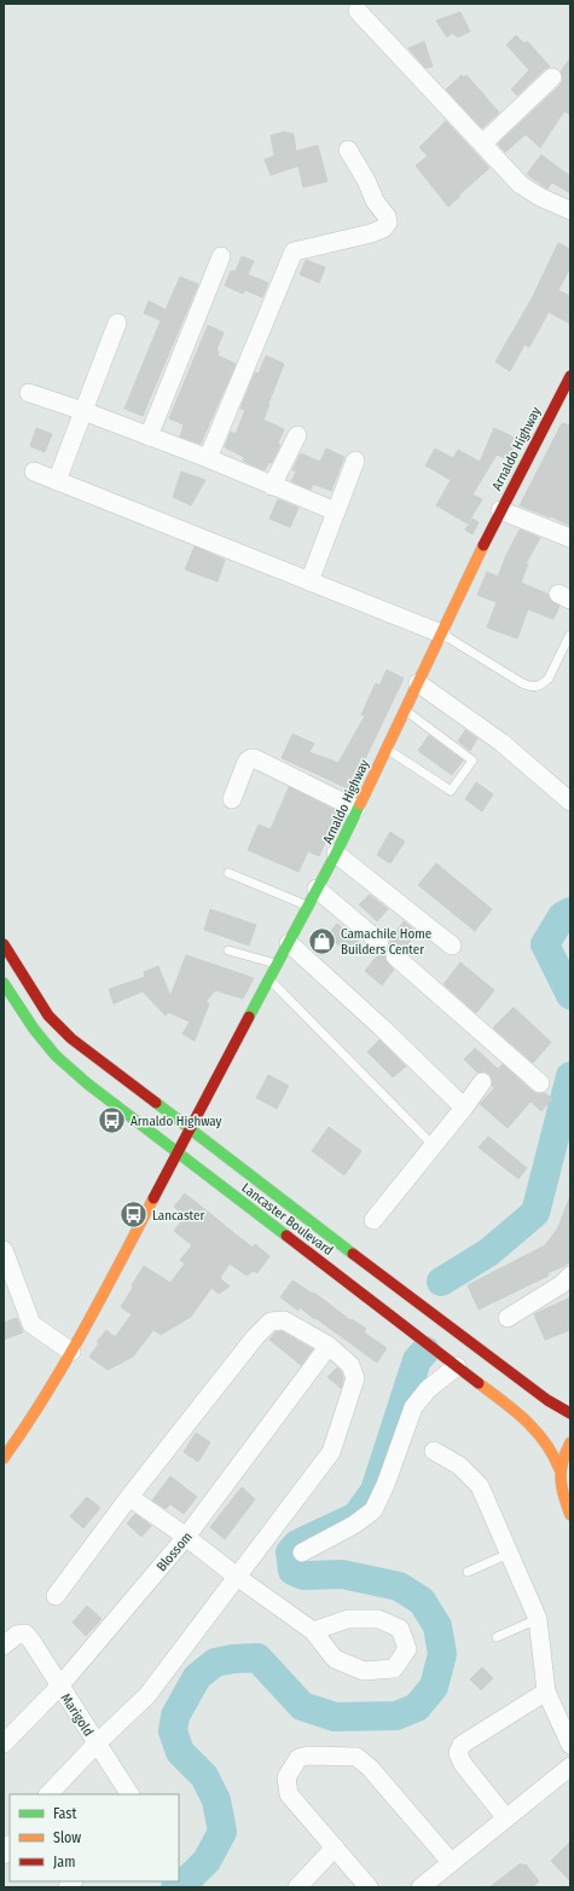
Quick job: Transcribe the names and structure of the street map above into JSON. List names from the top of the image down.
{
  "streets": {
    "main road": ["Arnaldo Highway", "Lancaster Boulevard"],
    "street": ["Blossom", "Marigold"]
  },
  "crossings": [
    ["Arnaldo Highway", "Lancaster Boulevard"],
    ["Blossom", "Marigold"]
  ],
  "places": {
    "shop": ["Camachile Home Builders Center"],
    "bus stop": ["Arnaldo Highway", "Lancaster"]
  },
  "legend": ["Fast", "Slow", "Jam"]
}
